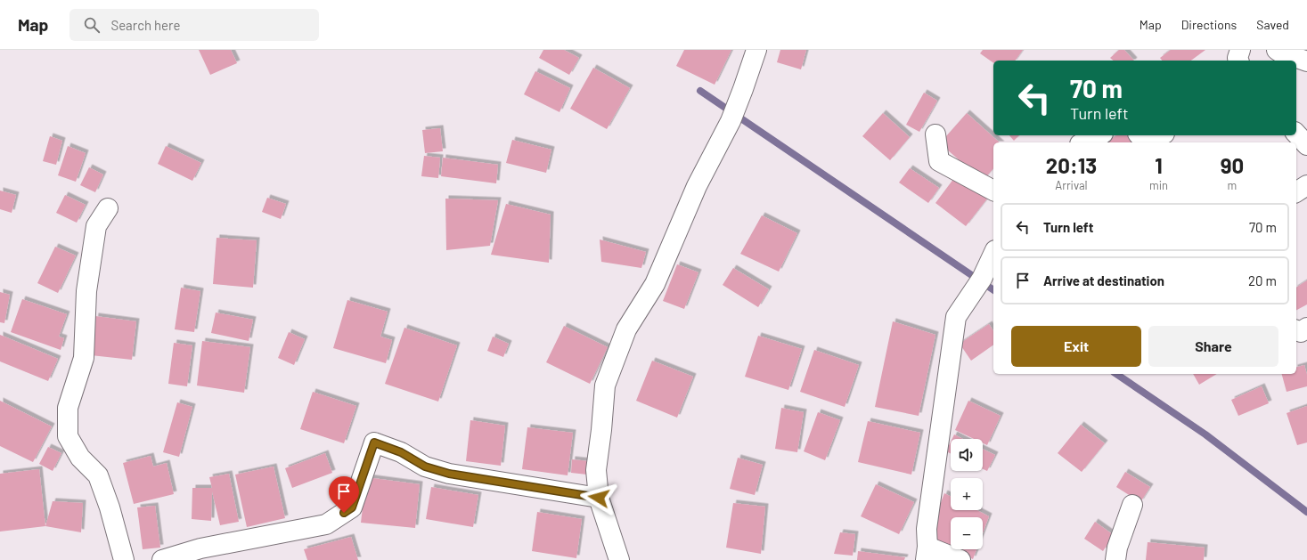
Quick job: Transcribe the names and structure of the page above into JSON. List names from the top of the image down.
{
  "page": {
    "header": "Map",
    "search": "Search here",
    "nav": ["Map", "Directions", "Saved"],
    "turn": ["70 m", "Turn left"],
    "eta": [
      "20:13",
      "Arrival",
      "1",
      "min",
      "90",
      "m"
    ],
    "list": [
      {
        "name": "Turn left",
        "value": "70 m"
      },
      {
        "name": "Arrive at destination",
        "value": "20 m"
      }
    ],
    "buttons": ["Exit", "Share"],
    "map_buttons": ["+", "−"]
  }
}
